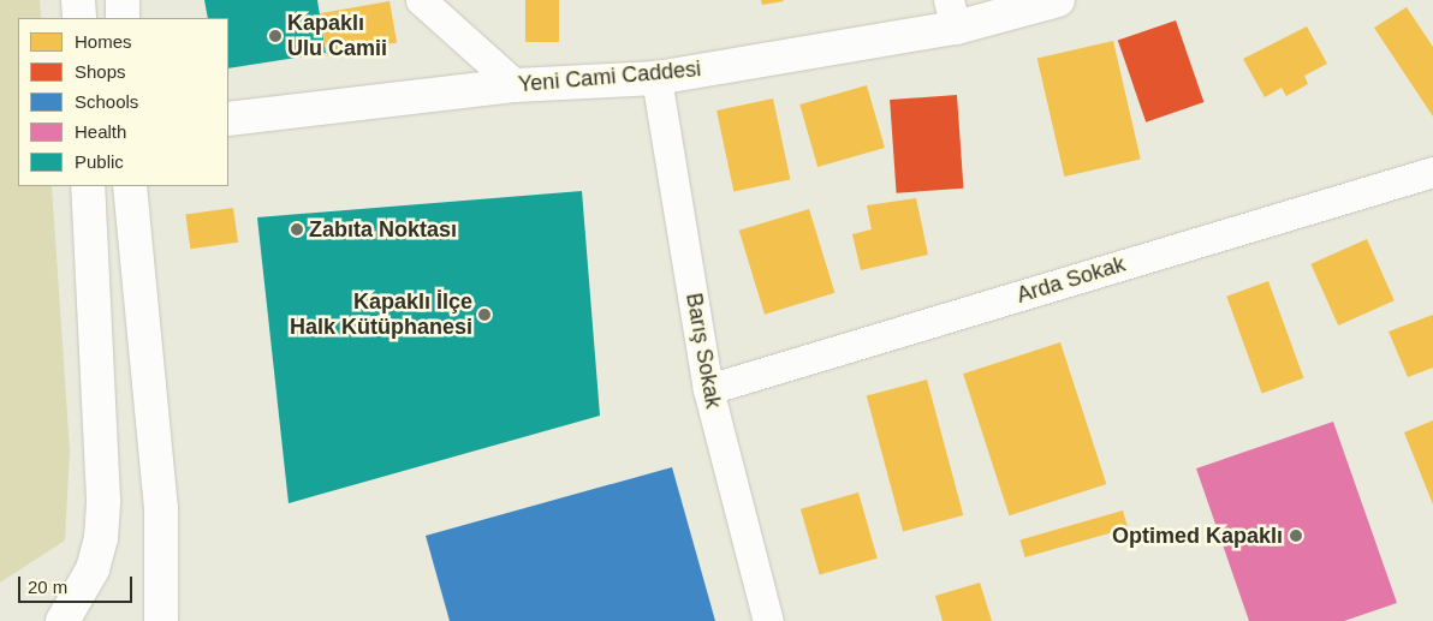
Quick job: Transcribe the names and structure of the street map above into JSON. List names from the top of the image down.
{
  "streets": {
    "main road": ["Yeni Cami Caddesi"],
    "street": ["Arda Sokak", "Barış Sokak"]
  },
  "crossings": [
    ["Yeni Cami Caddesi", "Barış Sokak"],
    ["Arda Sokak", "Barış Sokak"]
  ],
  "places": [
    "Kapaklı Ulu Camii",
    "Zabıta Noktası",
    "Kapaklı İlçe Halk Kütüphanesi",
    "Optimed Kapaklı"
  ],
  "legend": [
    "Homes",
    "Shops",
    "Schools",
    "Health",
    "Public"
  ],
  "scale_bar": "20 m"
}
